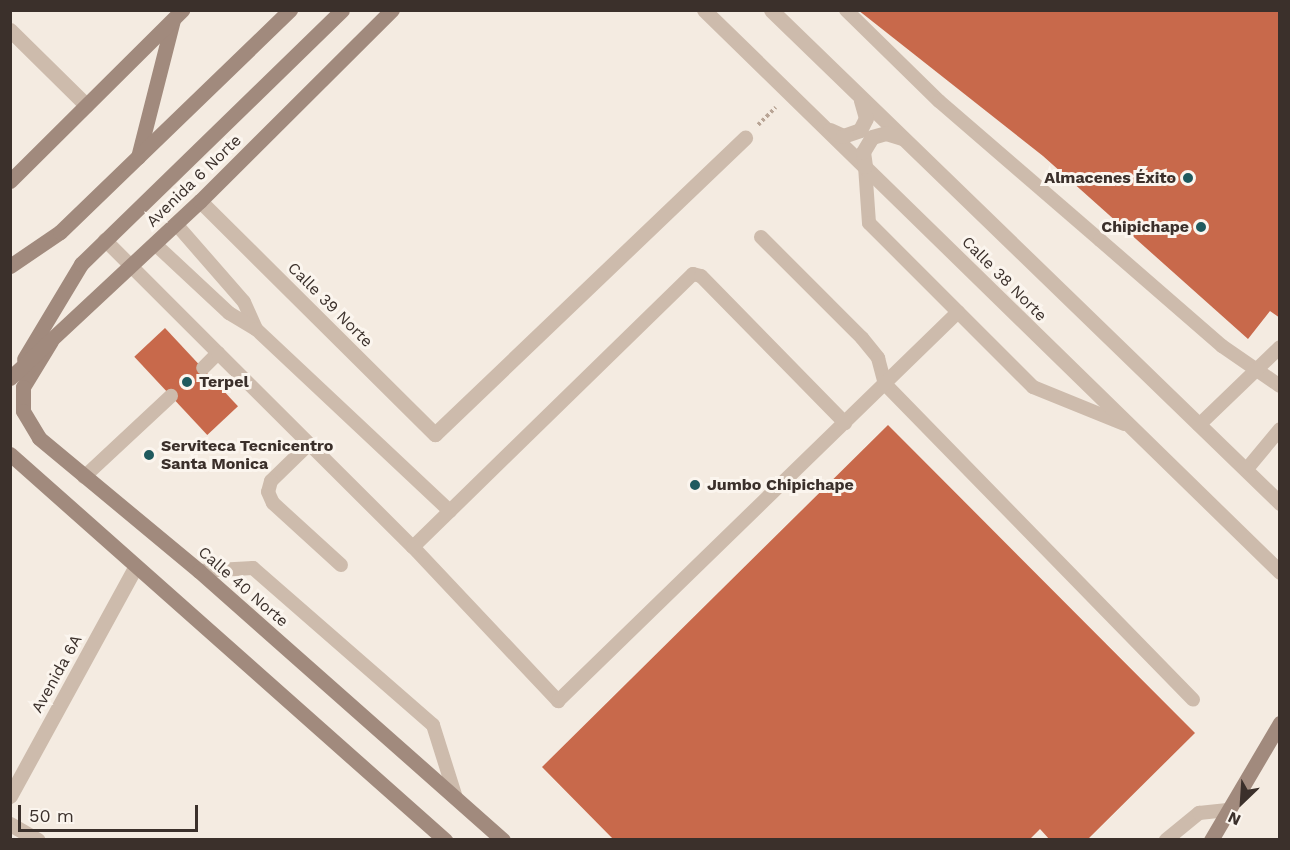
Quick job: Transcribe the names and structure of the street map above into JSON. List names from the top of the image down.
{
  "streets": {
    "street": [
      "Avenida 6 Norte",
      "Calle 38 Norte",
      "Calle 39 Norte",
      "Calle 40 Norte",
      "Avenida 6A"
    ]
  },
  "crossings": [
    ["Avenida 6 Norte", "Calle 39 Norte"],
    ["Avenida 6 Norte", "Calle 40 Norte"]
  ],
  "places": [
    "Almacenes Éxito",
    "Chipichape",
    "Terpel",
    "Serviteca Tecnicentro Santa Monica",
    "Jumbo Chipichape"
  ],
  "scale_bar": "50 m",
  "north": "bottom left"
}
